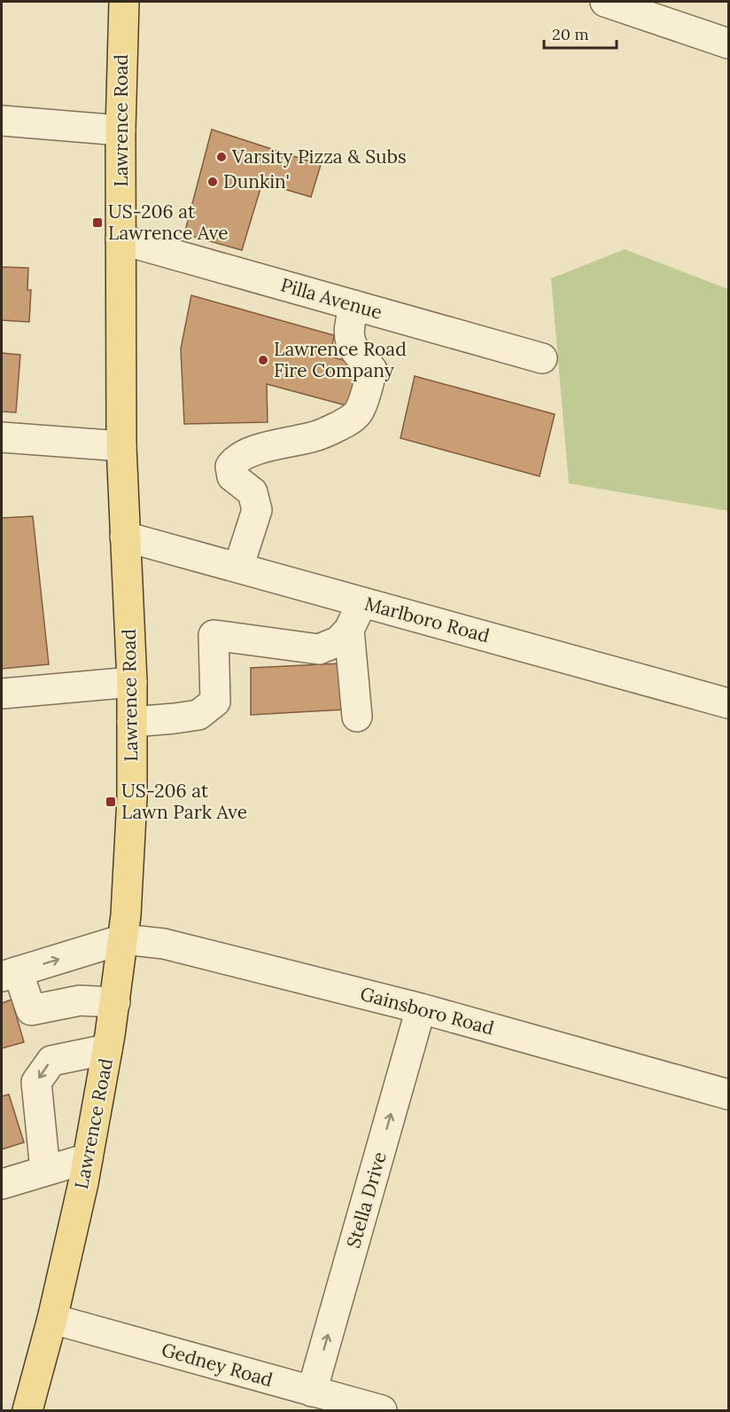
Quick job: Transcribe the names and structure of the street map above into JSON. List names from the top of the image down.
{
  "streets": {
    "main road": ["Lawrence Road"],
    "street": [
      "Pilla Avenue",
      "Marlboro Road",
      "Gainsboro Road",
      "Stella Drive",
      "Gedney Road"
    ]
  },
  "crossings": [
    ["Lawrence Road", "Pilla Avenue"],
    ["Lawrence Road", "Marlboro Road"],
    ["Lawrence Road", "Gainsboro Road"],
    ["Lawrence Road", "Gedney Road"],
    ["Gainsboro Road", "Stella Drive"],
    ["Stella Drive", "Gedney Road"]
  ],
  "one_way": ["Stella Drive"],
  "places": {
    "other": ["Varsity Pizza & Subs", "Dunkin'", "Lawrence Road Fire Company"],
    "transit": ["US-206 at Lawrence Ave", "US-206 at Lawn Park Ave"]
  },
  "scale_bar": "20 m"
}
